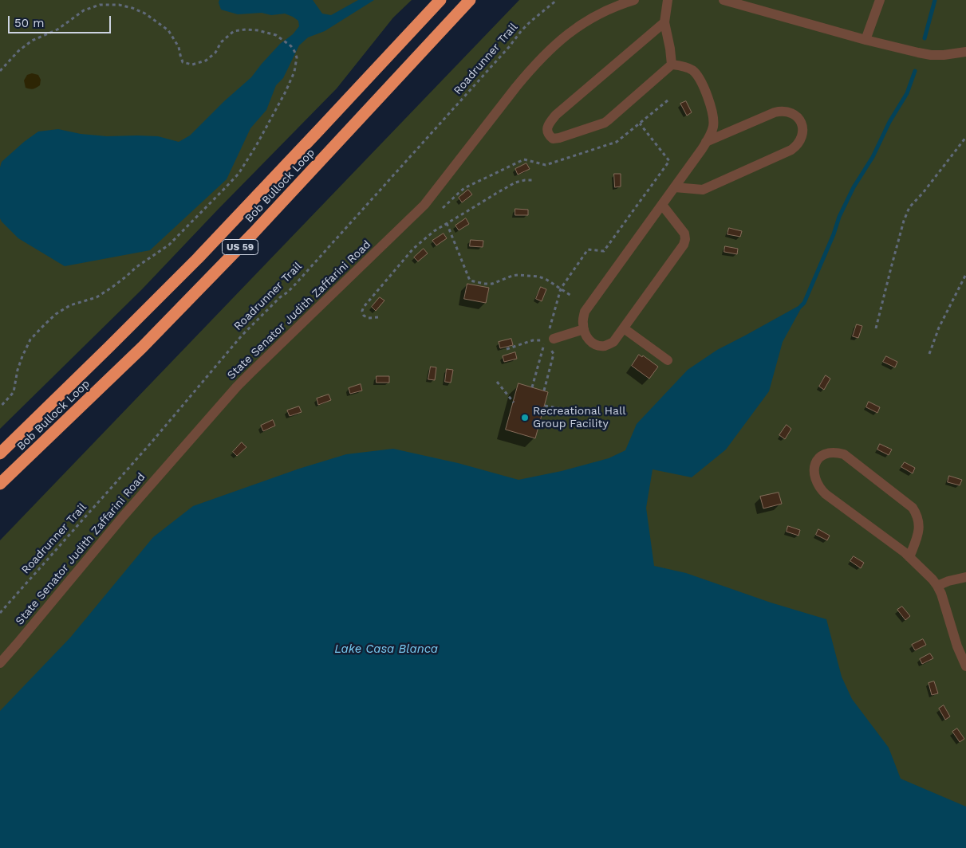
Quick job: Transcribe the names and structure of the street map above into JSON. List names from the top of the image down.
{
  "streets": {
    "highway": ["Bob Bullock Loop", "US 59"],
    "street": ["State Senator Judith Zaffarini Road"],
    "path": ["Roadrunner Trail"]
  },
  "water": ["Lake Casa Blanca"],
  "places": ["Recreational Hall Group Facility"],
  "scale_bar": "50 m"
}
